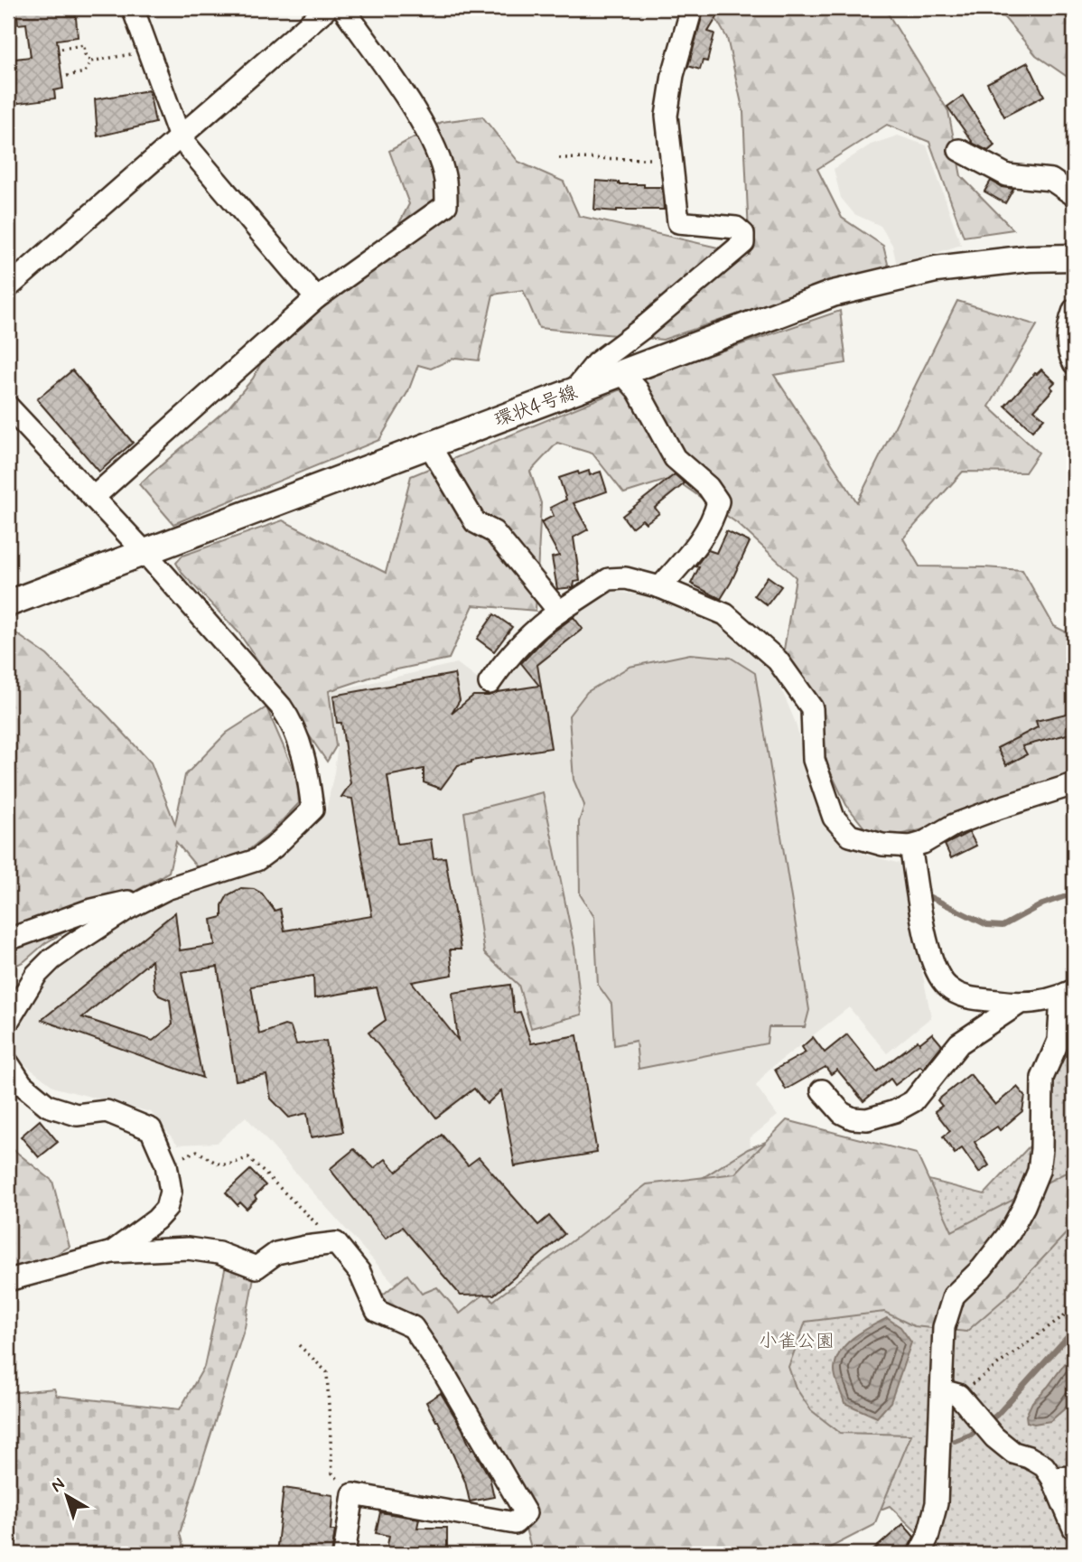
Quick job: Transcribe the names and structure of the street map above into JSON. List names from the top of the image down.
{
  "streets": {
    "main road": ["環状4号線"]
  },
  "parks": ["小雀公園"],
  "north": "top left"
}
